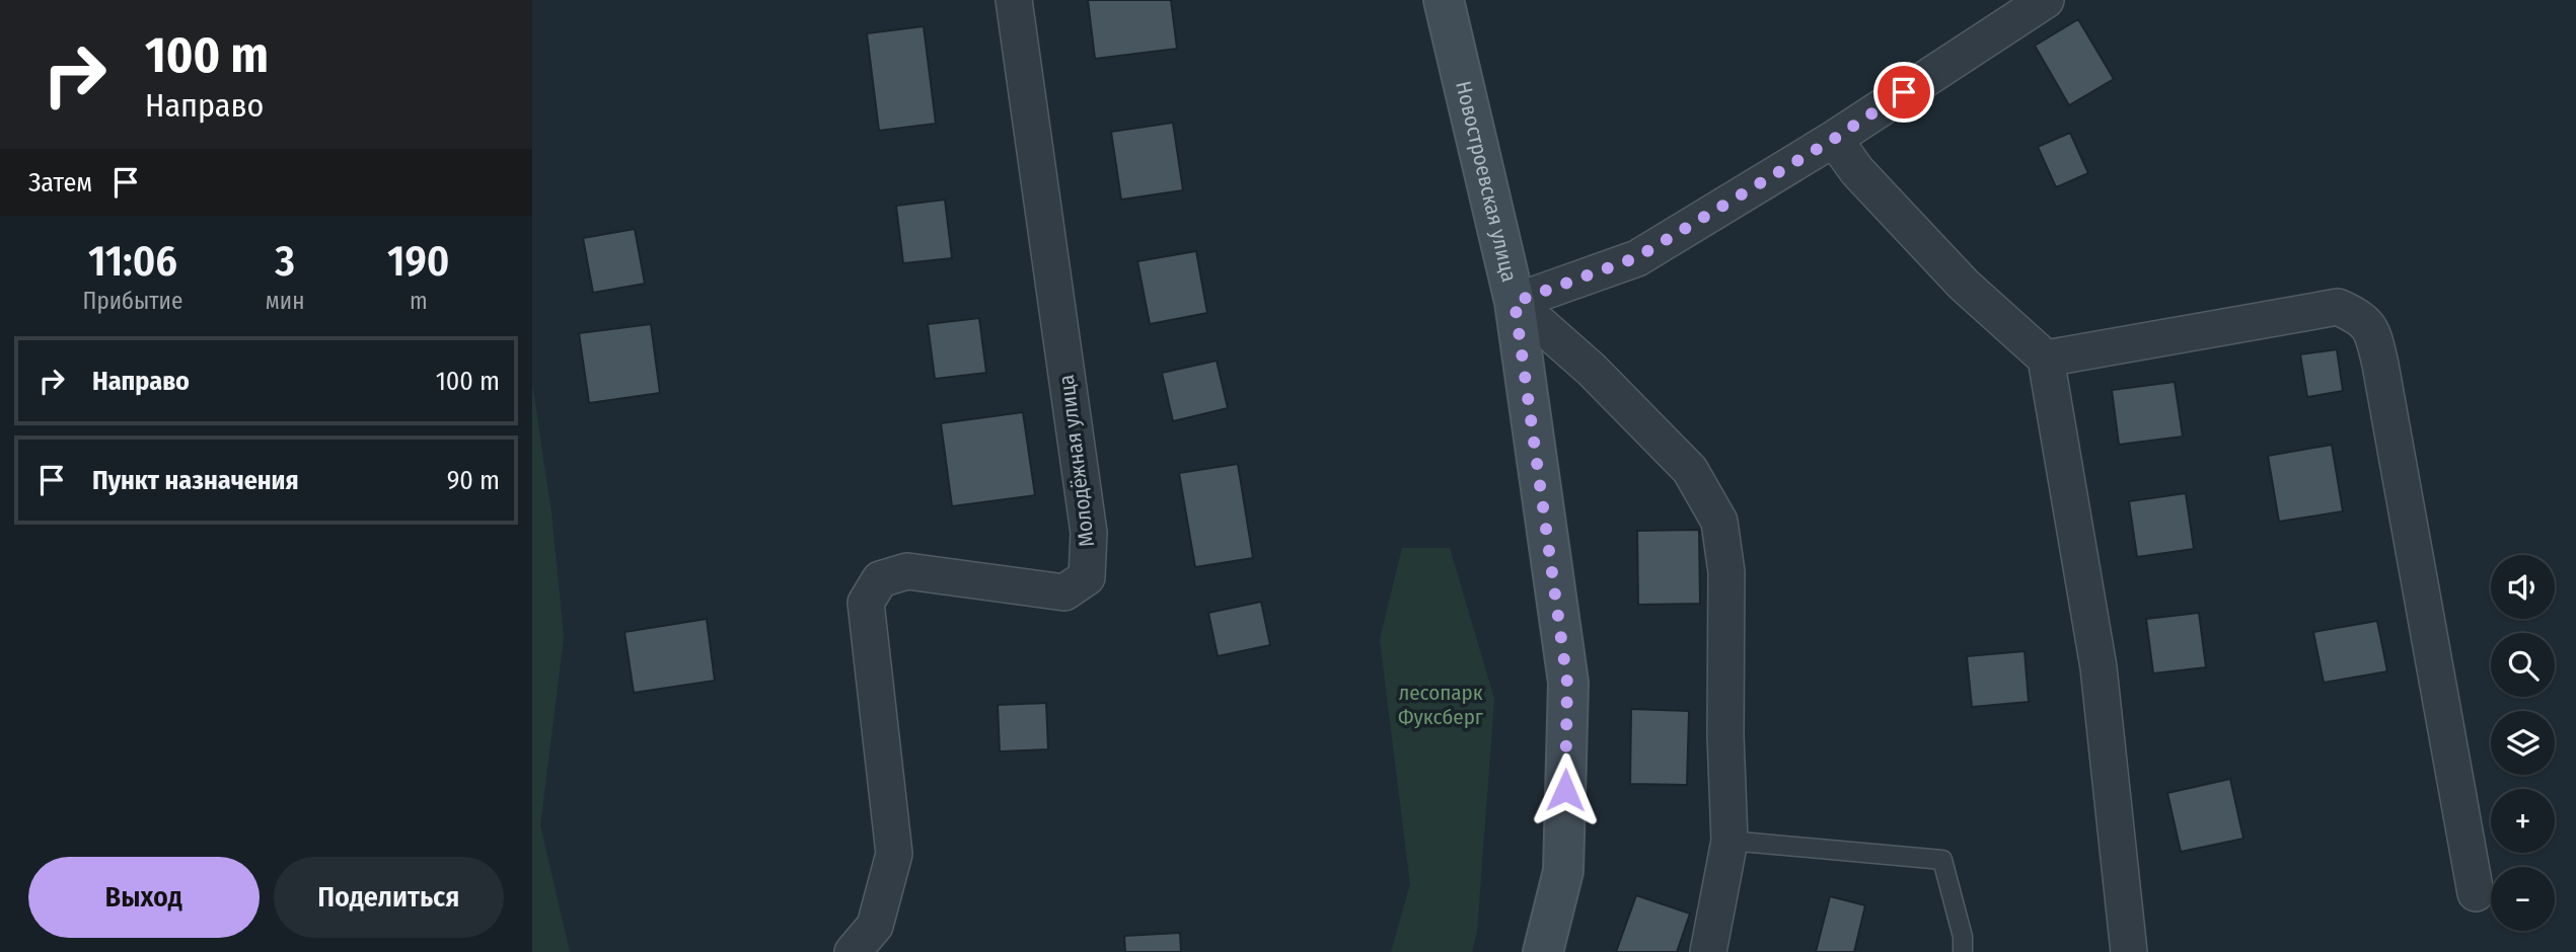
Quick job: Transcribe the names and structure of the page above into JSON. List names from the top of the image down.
{
  "streets": {
    "main road": ["Новостроевская улица"],
    "street": ["Молодёжная улица"]
  },
  "parks": ["лесопарк Фуксберг"],
  "page": {
    "turn": ["100 m", "Направо"],
    "then": "Затем",
    "eta": [
      "11:06",
      "Прибытие",
      "3",
      "мин",
      "190",
      "m"
    ],
    "list": [
      {
        "name": "Направо",
        "value": "100 m"
      },
      {
        "name": "Пункт назначения",
        "value": "90 m"
      }
    ],
    "map_buttons": ["+", "−"],
    "buttons": ["Выход", "Поделиться"]
  }
}
